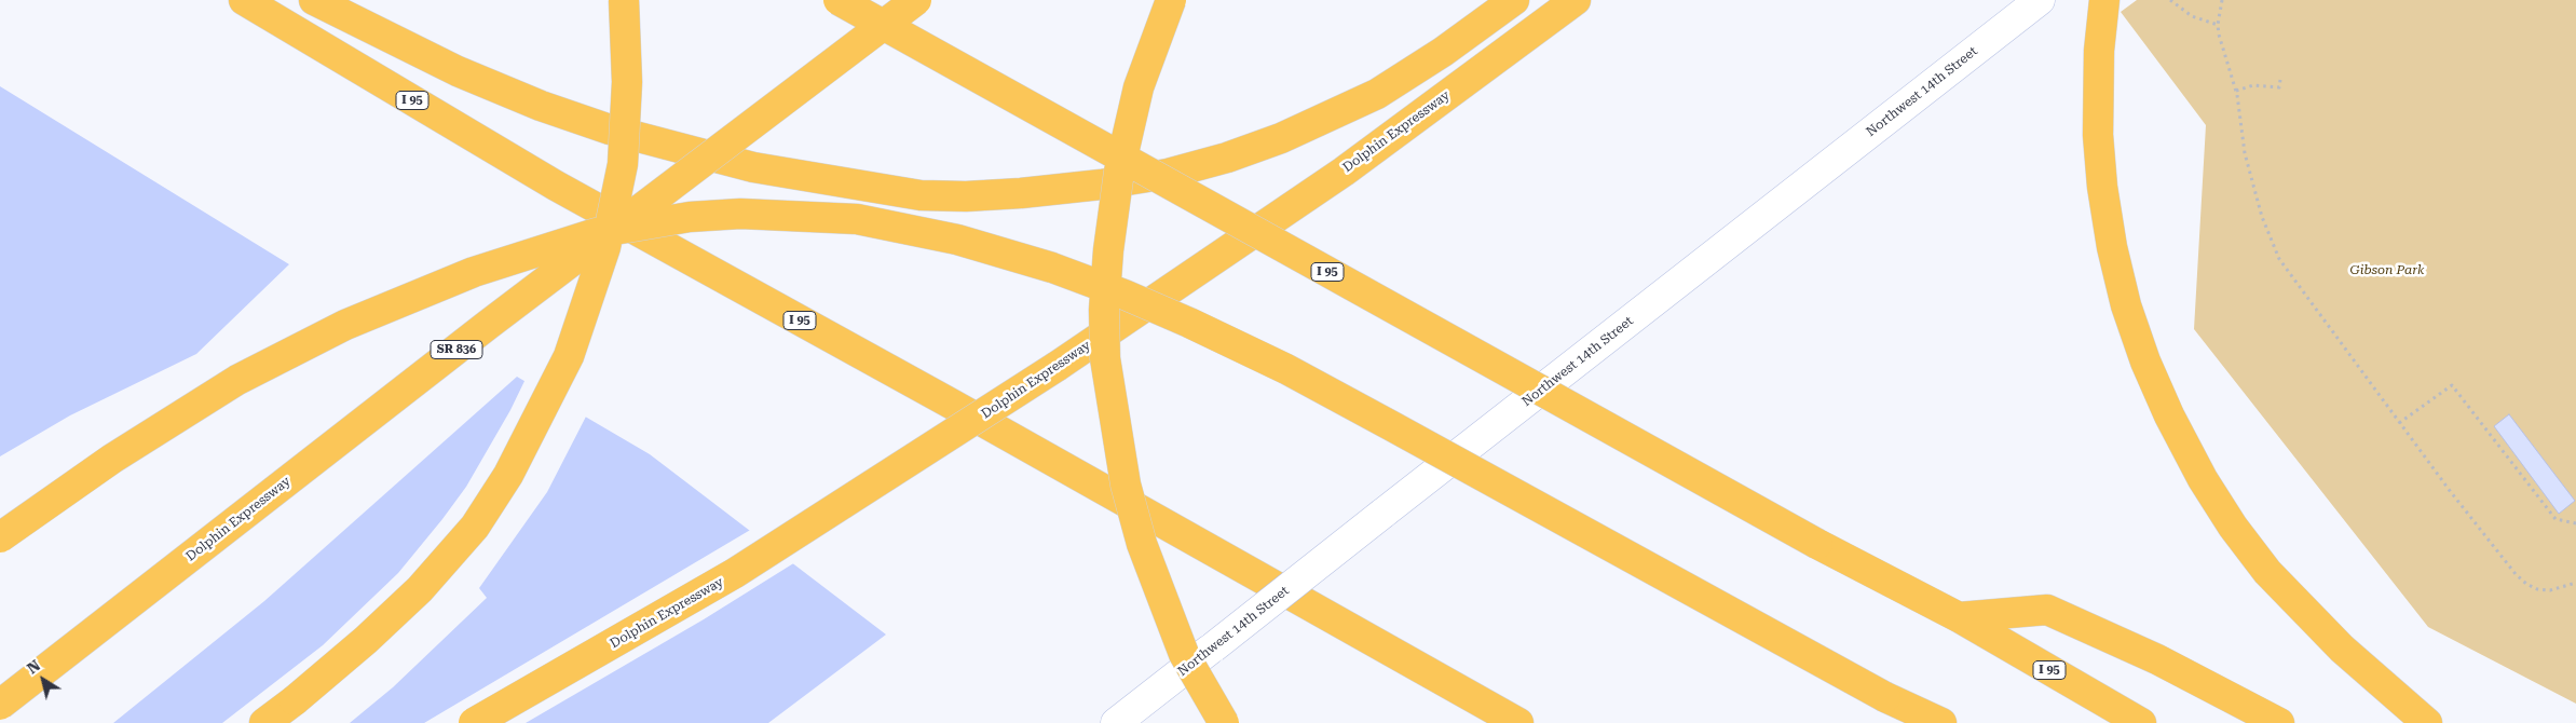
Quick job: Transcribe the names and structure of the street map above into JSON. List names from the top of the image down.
{
  "streets": {
    "highway": ["I 95", "Dolphin Expressway", "SR 836"],
    "street": ["Northwest 14th Street"]
  },
  "parks": ["Gibson Park"],
  "north": "top left"
}
